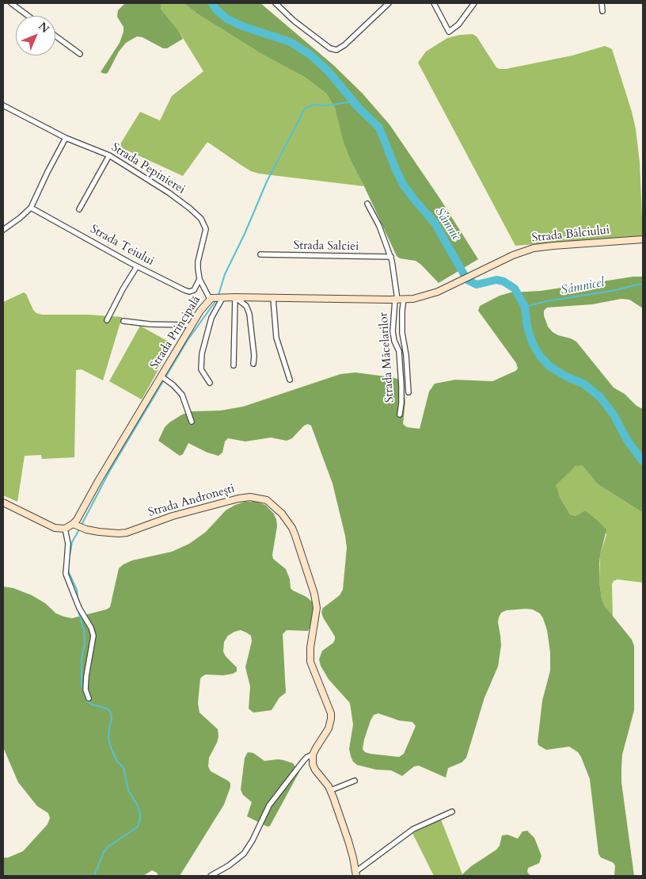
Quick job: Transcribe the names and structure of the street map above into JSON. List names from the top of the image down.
{
  "streets": {
    "main road": ["Strada Bâlciului", "Strada Principală", "Strada Andronești"],
    "street": [
      "Strada Pepinierei",
      "Strada Teiului",
      "Strada Salciei",
      "Strada Măcelarilor"
    ]
  },
  "crossings": [
    ["Strada Pepinierei", "Strada Teiului"],
    ["Strada Pepinierei", "Strada Principală"],
    ["Strada Bâlciului", "Strada Principală"],
    ["Strada Principală", "Strada Măcelarilor"],
    ["Strada Principală", "Strada Andronești"]
  ],
  "water": ["Sâmnic", "Sâmnicel"],
  "north": "top right"
}
